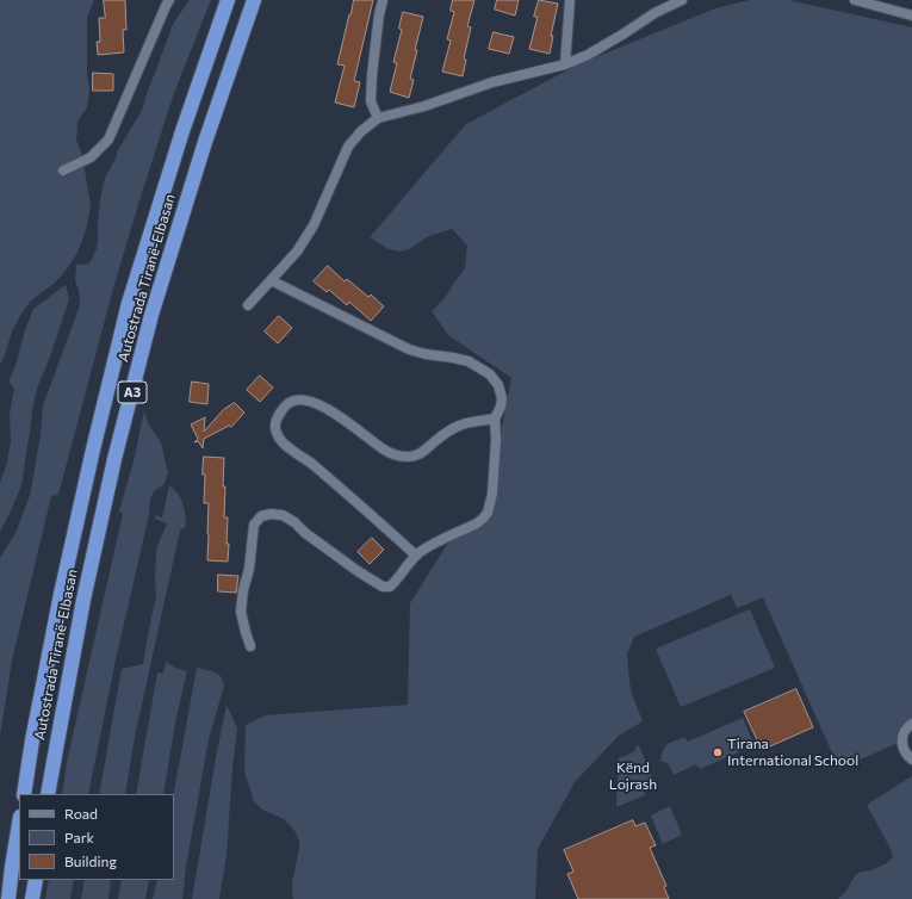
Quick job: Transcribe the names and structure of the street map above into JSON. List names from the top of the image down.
{
  "streets": {
    "highway": ["Autostrada Tiranë-Elbasan", "A3"]
  },
  "parks": ["Kënd Lojrash"],
  "places": ["Tirana International School"],
  "legend": ["Road", "Park", "Building"]
}
